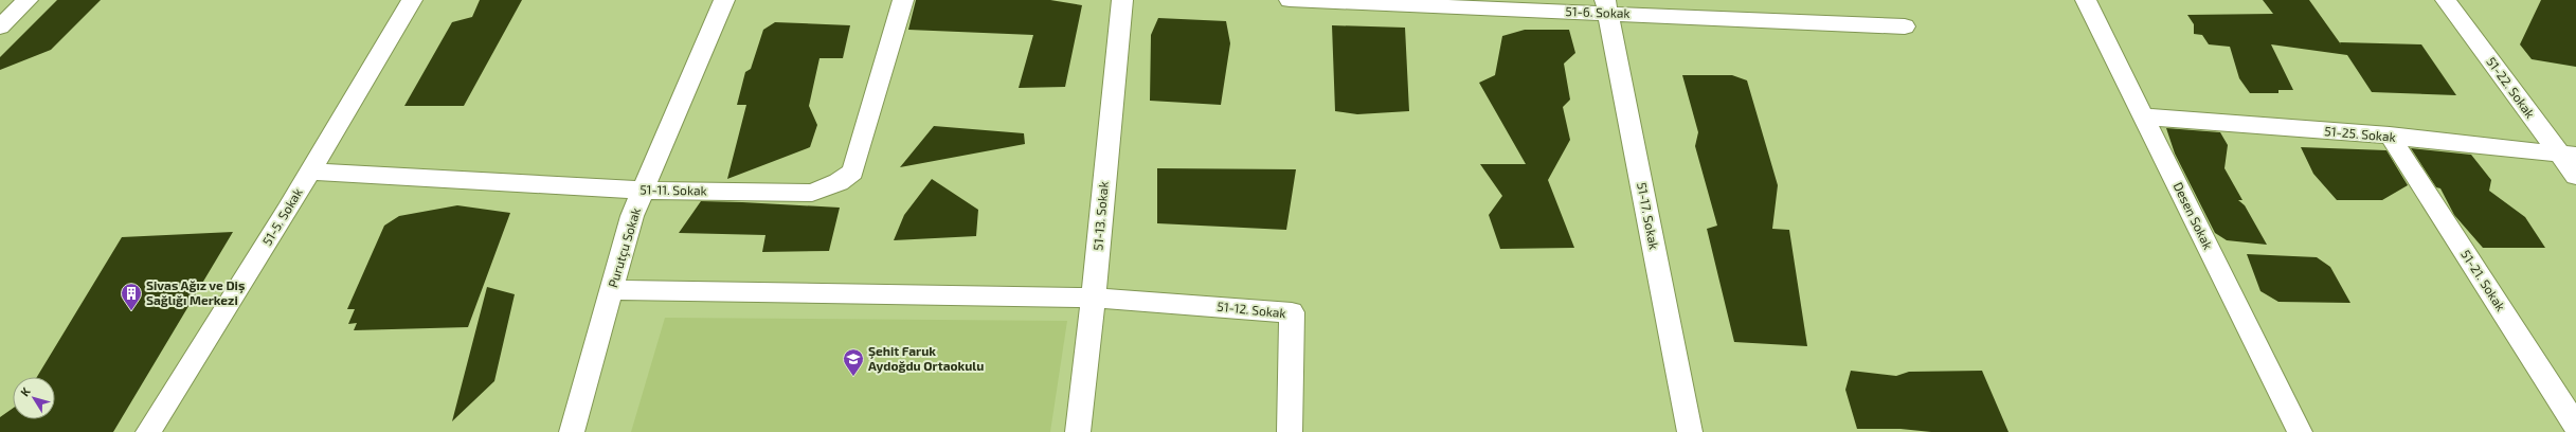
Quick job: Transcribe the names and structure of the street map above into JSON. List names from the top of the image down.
{
  "streets": {
    "street": [
      "51-6. Sokak",
      "51-22. Sokak",
      "51-25. Sokak",
      "51-11. Sokak",
      "51-13. Sokak",
      "51-17. Sokak",
      "Desen Sokak",
      "51-5. Sokak",
      "Purutçu Sokak",
      "51-21. Sokak",
      "51-12. Sokak"
    ]
  },
  "crossings": [
    ["51-6. Sokak", "51-17. Sokak"],
    ["51-22. Sokak", "51-25. Sokak"],
    ["51-25. Sokak", "Desen Sokak"],
    ["51-25. Sokak", "51-21. Sokak"],
    ["51-11. Sokak", "51-5. Sokak"],
    ["51-11. Sokak", "Purutçu Sokak"],
    ["51-13. Sokak", "51-12. Sokak"]
  ],
  "places": {
    "building": ["Sivas Ağız ve Diş Sağlığı Merkezi"],
    "school or university": ["Şehit Faruk Aydoğdu Ortaokulu"]
  },
  "north": "top left"
}
